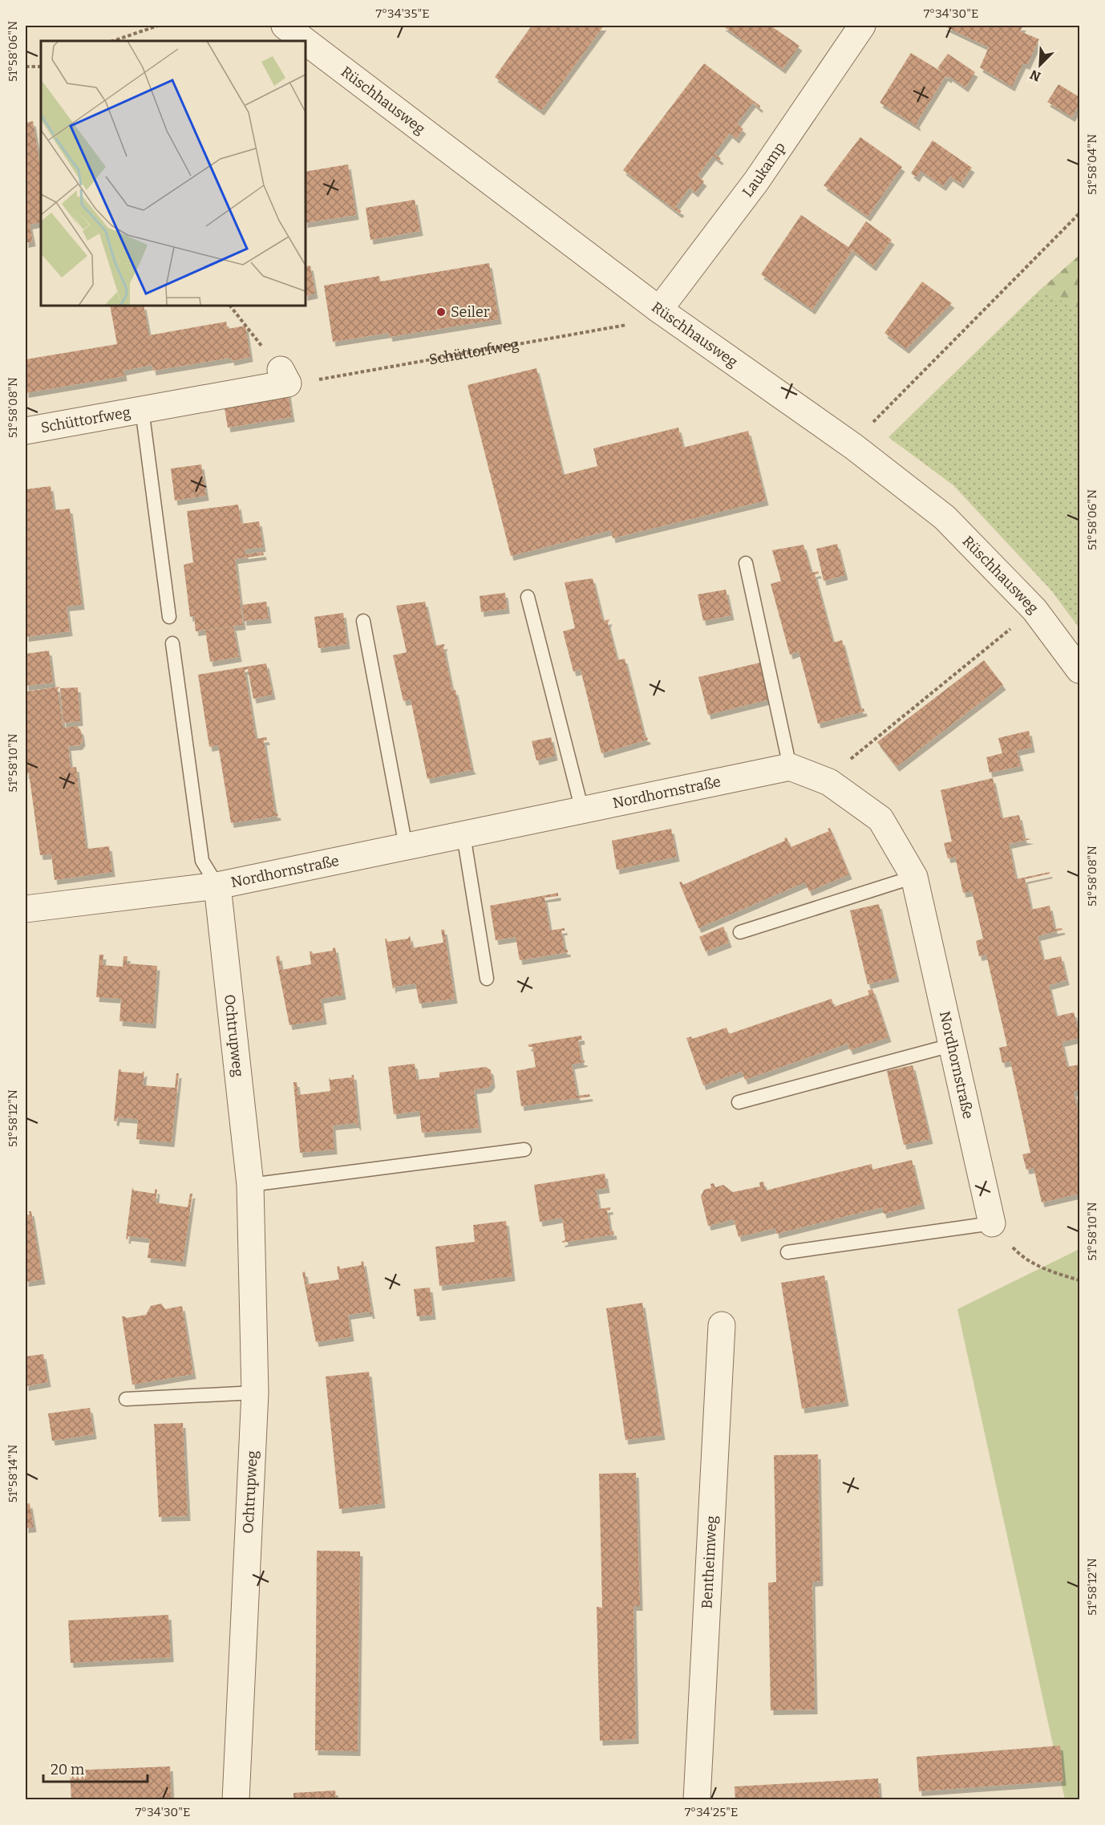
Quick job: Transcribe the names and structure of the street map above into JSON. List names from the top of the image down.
{
  "streets": {
    "street": [
      "Rüschhausweg",
      "Laukamp",
      "Schüttorfweg",
      "Nordhornstraße",
      "Ochtrupweg",
      "Bentheimweg"
    ]
  },
  "crossings": [
    ["Rüschhausweg", "Laukamp"],
    ["Rüschhausweg", "Schüttorfweg"],
    ["Laukamp", "Schüttorfweg"],
    ["Nordhornstraße", "Ochtrupweg"]
  ],
  "places": ["Seiler"],
  "scale_bar": "20 m",
  "north": "bottom left",
  "coordinates": [
    "7°34'35\"E",
    "7°34'30\"E",
    "51°58'06\"N",
    "51°58'04\"N",
    "51°58'08\"N",
    "51°58'10\"N",
    "51°58'12\"N",
    "51°58'14\"N",
    "7°34'25\"E"
  ]
}
